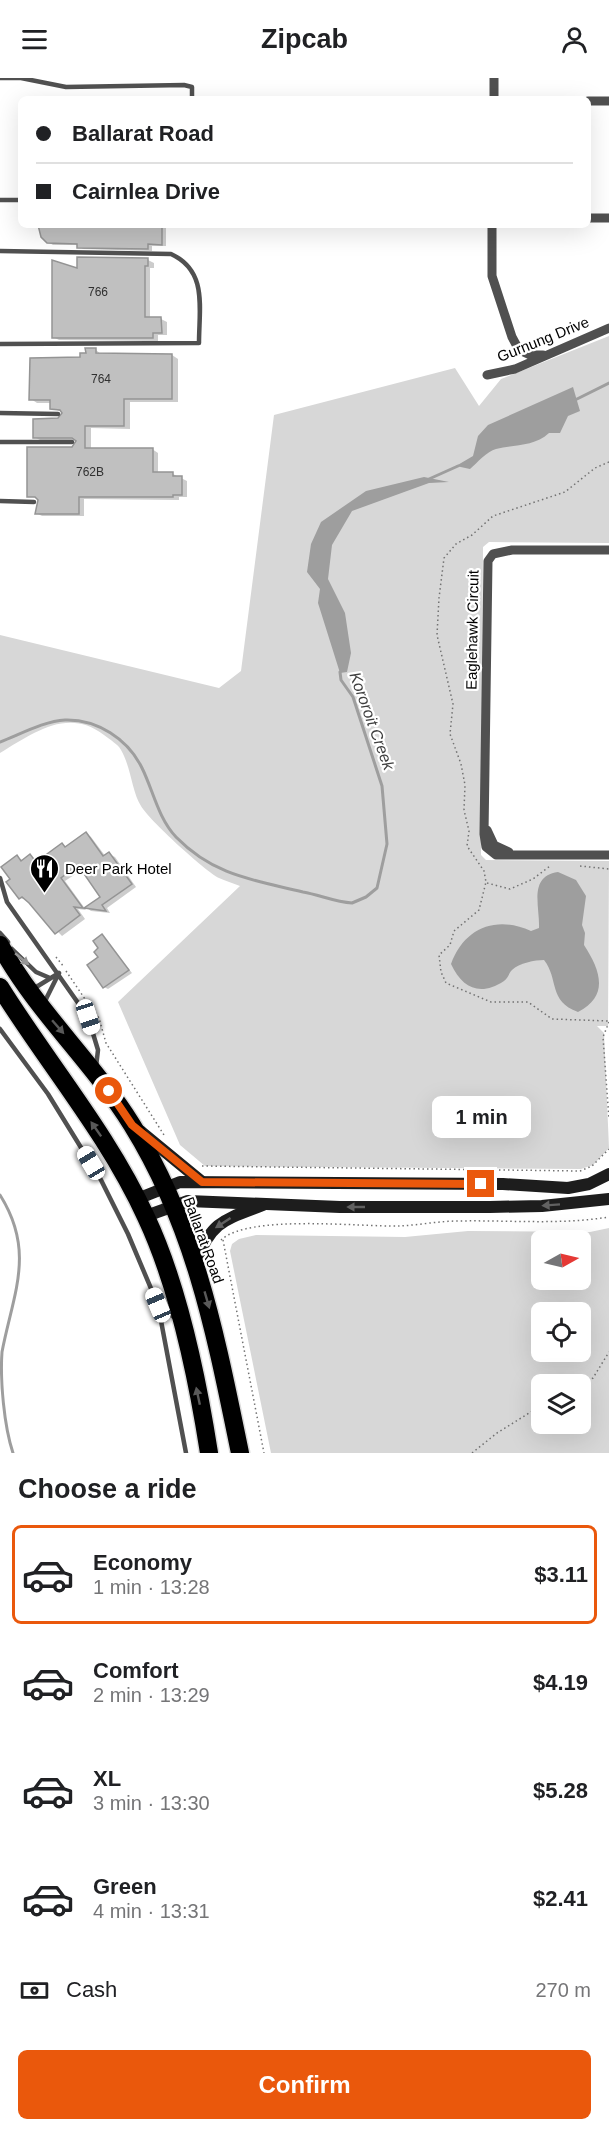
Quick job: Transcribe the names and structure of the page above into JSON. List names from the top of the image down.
{
  "streets": {
    "highway": ["Ballarat Road"],
    "street": ["Gurnung Drive", "Eaglehawk Circuit"]
  },
  "water": ["Kororoit Creek"],
  "places": {
    "restaurant": ["Deer Park Hotel"]
  },
  "house_numbers": ["766", "764", "762B"],
  "north": "right",
  "page": {
    "header": "Zipcab",
    "banner": ["Ballarat Road", "Cairnlea Drive"],
    "bubble": "1 min",
    "heading": "Choose a ride",
    "list": [
      {
        "name": "Economy",
        "note": "1 min · 13:28",
        "value": "$3.11"
      },
      {
        "name": "Comfort",
        "note": "2 min · 13:29",
        "value": "$4.19"
      },
      {
        "name": "XL",
        "note": "3 min · 13:30",
        "value": "$5.28"
      },
      {
        "name": "Green",
        "note": "4 min · 13:31",
        "value": "$2.41"
      }
    ],
    "pay": ["Cash", "270 m"],
    "buttons": "Confirm"
  }
}
